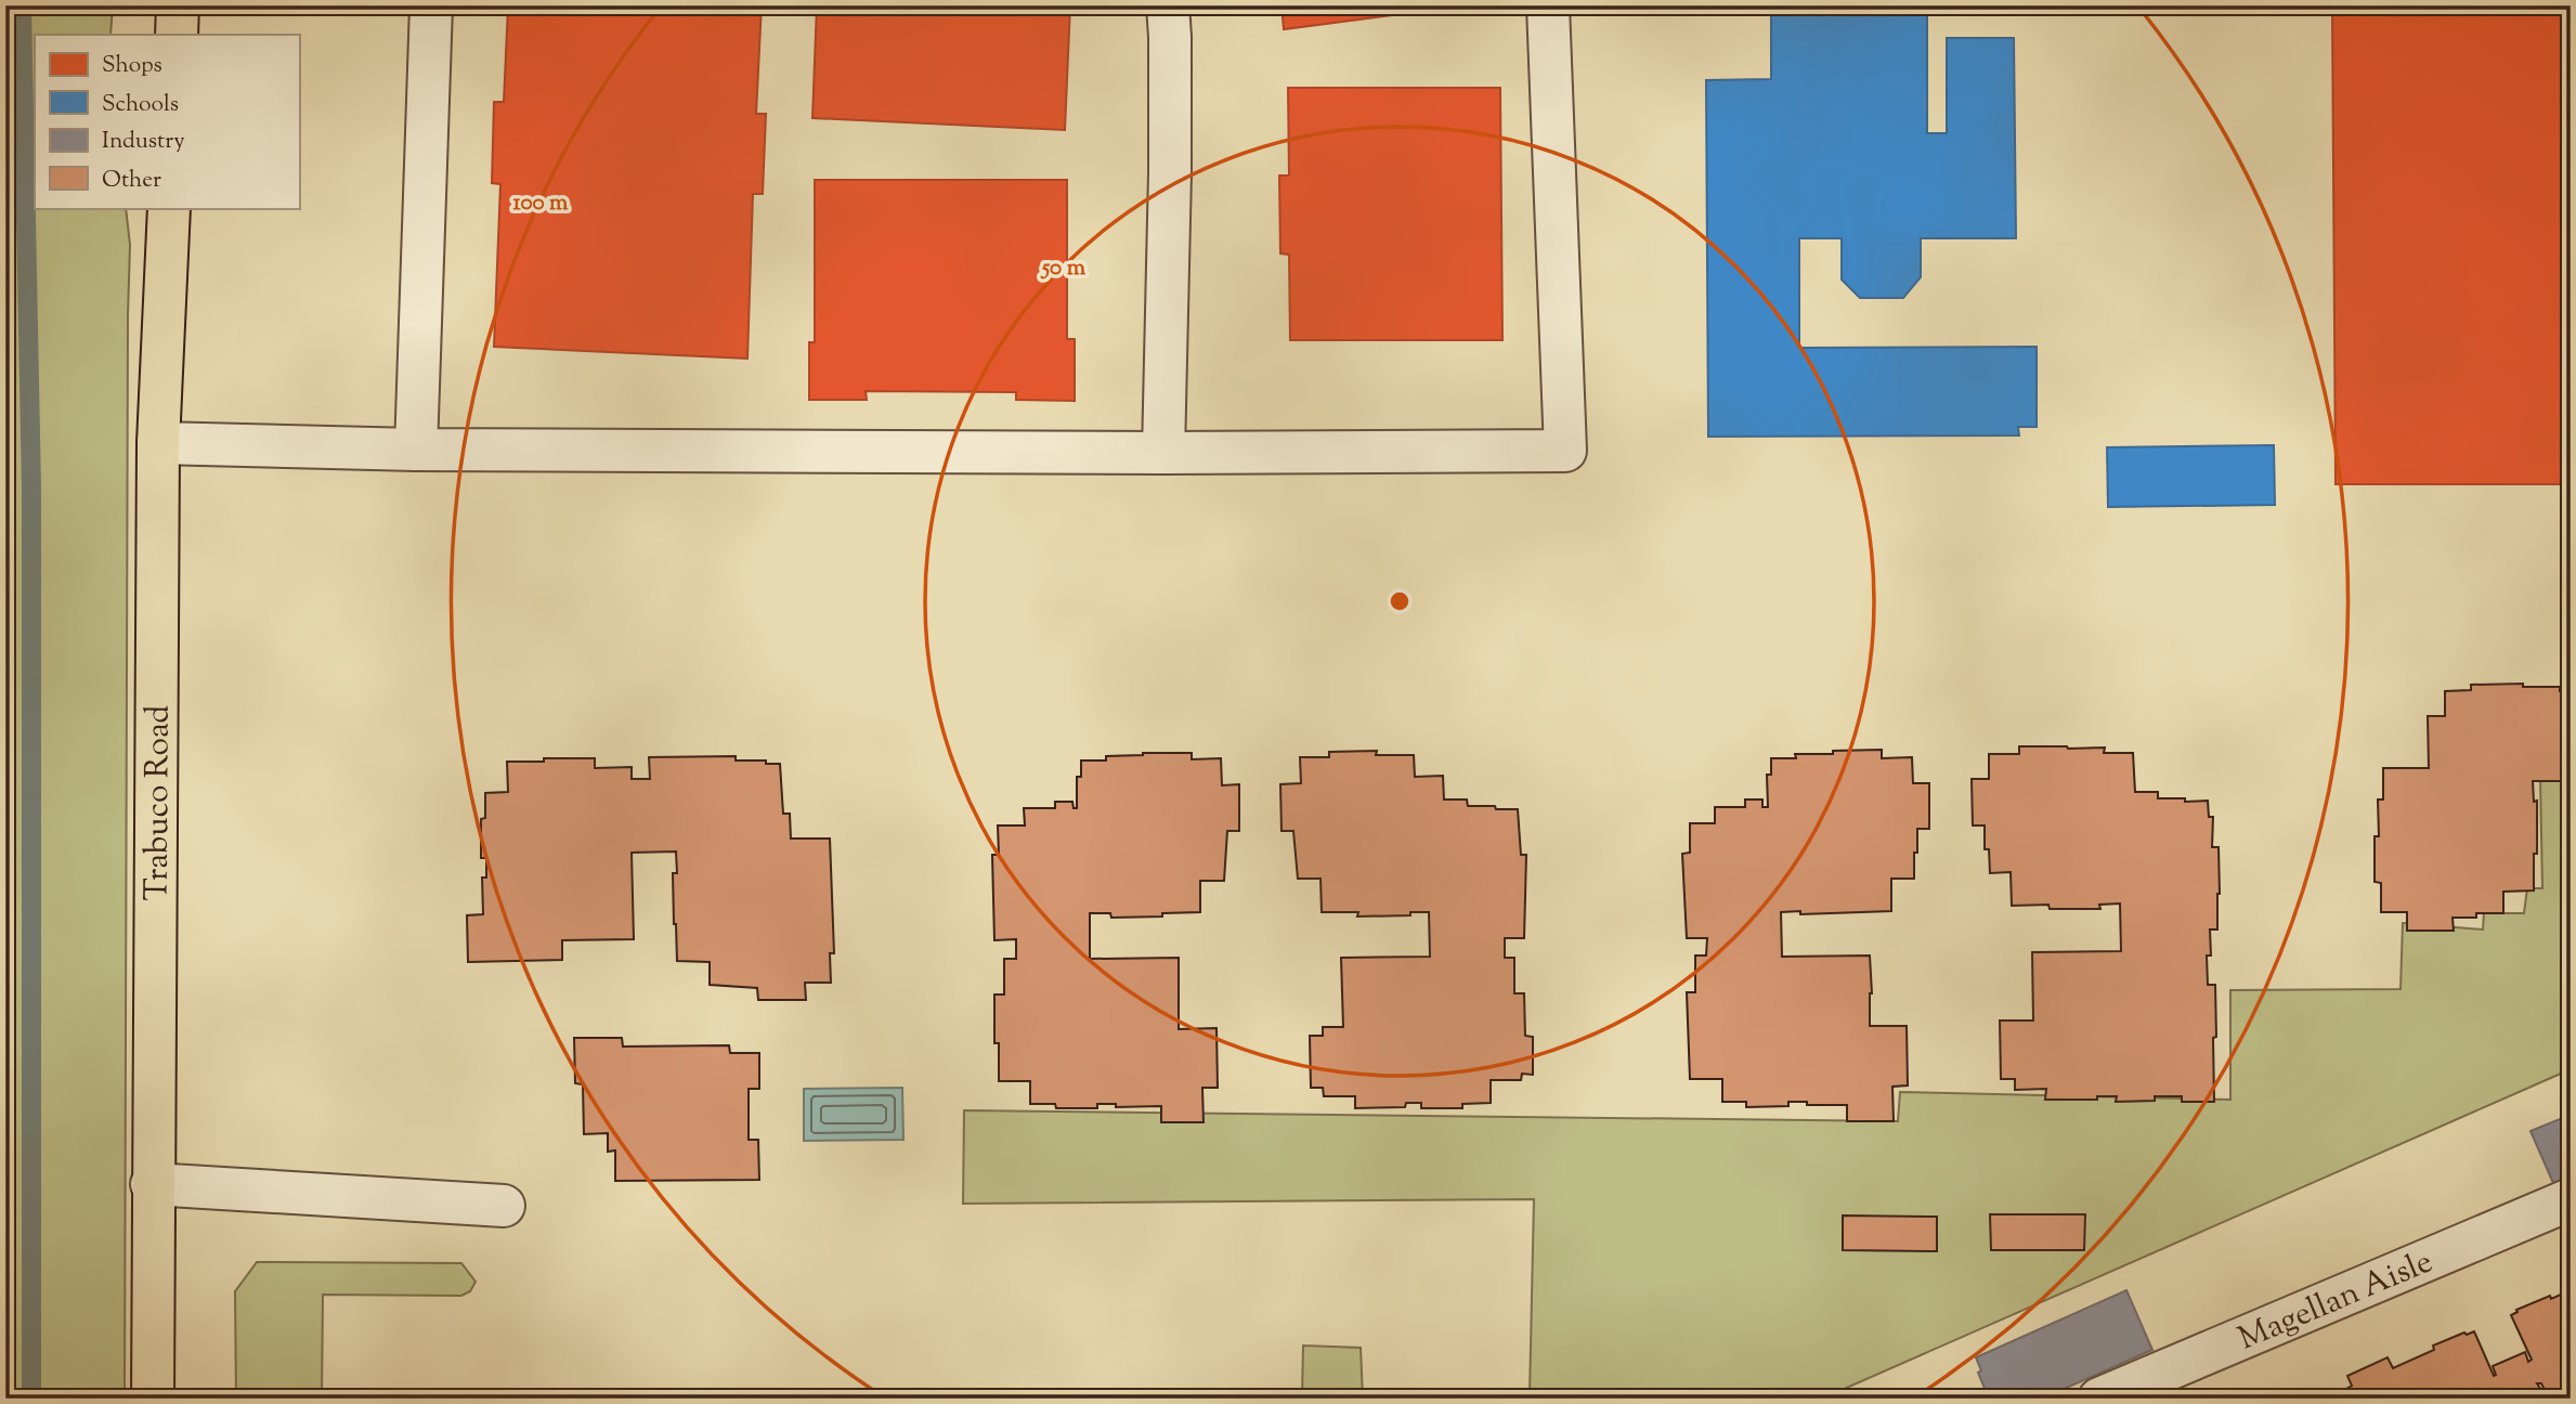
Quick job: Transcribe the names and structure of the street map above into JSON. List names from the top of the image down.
{
  "streets": {
    "main road": ["Trabuco Road"],
    "street": ["Magellan Aisle"]
  },
  "legend": [
    "Shops",
    "Schools",
    "Industry",
    "Other"
  ],
  "rings": ["100 m", "50 m"]
}
